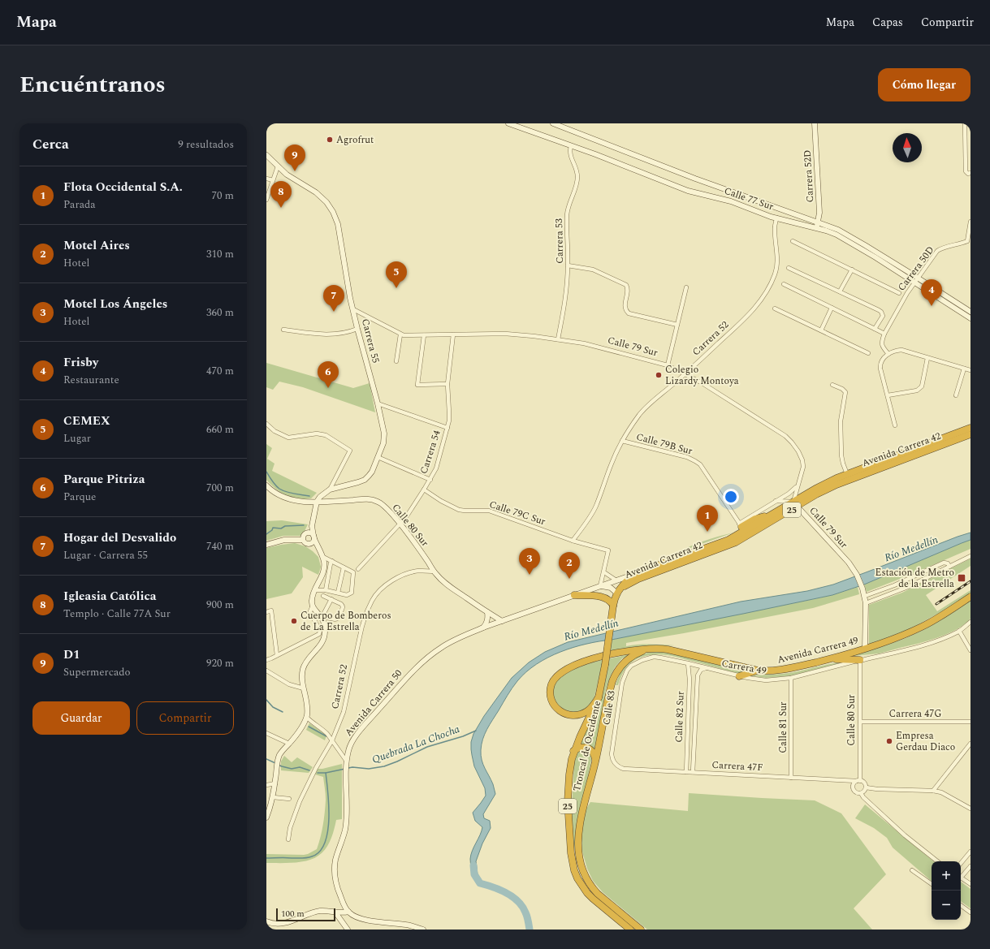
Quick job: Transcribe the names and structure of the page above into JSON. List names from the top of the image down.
{
  "streets": {
    "highway": [
      "Avenida Carrera 42",
      "25",
      "Avenida Carrera 49",
      "Troncal de Occidente"
    ],
    "street": [
      "Carrera 52D",
      "Calle 77 Sur",
      "Carrera 53",
      "Carrera 50D",
      "Carrera 52",
      "Carrera 55",
      "Calle 79 Sur",
      "Calle 79B Sur",
      "Carrera 54",
      "Calle 79C Sur",
      "Calle 80 Sur",
      "Carrera 49",
      "Avenida Carrera 50",
      "Calle 83",
      "Carrera 47G",
      "Calle 82 Sur",
      "Calle 81 Sur",
      "Carrera 47F"
    ]
  },
  "crossings": [
    ["Carrera 52D", "Calle 77 Sur"],
    ["Calle 77 Sur", "Carrera 53"],
    ["Calle 77 Sur", "Carrera 50D"],
    ["Calle 77 Sur", "Carrera 52"],
    ["Carrera 53", "Calle 79 Sur"],
    ["Carrera 52", "Calle 79 Sur"],
    ["Carrera 52", "Calle 79B Sur"],
    ["Carrera 52", "Calle 79C Sur"],
    ["Carrera 52", "Calle 80 Sur"],
    ["Carrera 55", "Calle 79 Sur"],
    ["Carrera 55", "Calle 80 Sur"],
    ["Calle 79 Sur", "Avenida Carrera 42"],
    ["Calle 79 Sur", "Carrera 54"],
    ["Calle 79 Sur", "Avenida Carrera 49"],
    ["Calle 79B Sur", "Avenida Carrera 42"],
    ["Avenida Carrera 42", "Avenida Carrera 50"],
    ["Avenida Carrera 42", "Troncal de Occidente"],
    ["Carrera 54", "Calle 79C Sur"],
    ["Carrera 54", "Calle 80 Sur"],
    ["Calle 80 Sur", "Carrera 49"],
    ["Calle 80 Sur", "Avenida Carrera 50"],
    ["Calle 80 Sur", "Carrera 47G"],
    ["Calle 80 Sur", "Carrera 47F"],
    ["Avenida Carrera 49", "Troncal de Occidente"],
    ["Carrera 49", "Calle 83"],
    ["Carrera 49", "Calle 82 Sur"],
    ["Carrera 49", "Calle 81 Sur"],
    ["Calle 83", "Carrera 47F"],
    ["Calle 82 Sur", "Carrera 47F"],
    ["Calle 81 Sur", "Carrera 47F"]
  ],
  "water": ["Río Medellín", "Quebrada La Chocha"],
  "places": {
    "other": [
      "Agrofrut",
      "Colegio Lizardy Montoya",
      "Cuerpo de Bomberos de La Estrella",
      "Empresa Gerdau Diaco"
    ],
    "transit": ["Estación de Metro de la Estrella"]
  },
  "scale_bar": "100 m",
  "north": "top",
  "page": {
    "header": "Mapa",
    "nav": ["Mapa", "Capas", "Compartir"],
    "title": "Encuéntranos",
    "buttons": [
      "Cómo llegar",
      ["Guardar", "Compartir"]
    ],
    "heading": ["Cerca", "9 resultados"],
    "pins": [
      "9",
      "8",
      "5",
      "4",
      "7",
      "6",
      "1",
      "3",
      "2"
    ],
    "list": [
      {
        "mark": "1",
        "name": "Flota Occidental S.A.",
        "note": "Parada",
        "value": "70 m"
      },
      {
        "mark": "2",
        "name": "Motel Aires",
        "note": "Hotel",
        "value": "310 m"
      },
      {
        "mark": "3",
        "name": "Motel Los Ángeles",
        "note": "Hotel",
        "value": "360 m"
      },
      {
        "mark": "4",
        "name": "Frisby",
        "note": "Restaurante",
        "value": "470 m"
      },
      {
        "mark": "5",
        "name": "CEMEX",
        "note": "Lugar",
        "value": "660 m"
      },
      {
        "mark": "6",
        "name": "Parque Pitriza",
        "note": "Parque",
        "value": "700 m"
      },
      {
        "mark": "7",
        "name": "Hogar del Desvalido",
        "note": "Lugar · Carrera 55",
        "value": "740 m"
      },
      {
        "mark": "8",
        "name": "Igleasia Católica",
        "note": "Templo · Calle 77A Sur",
        "value": "900 m"
      },
      {
        "mark": "9",
        "name": "D1",
        "note": "Supermercado",
        "value": "920 m"
      }
    ],
    "map_buttons": ["+", "−"],
    "scale": "100 m"
  }
}
